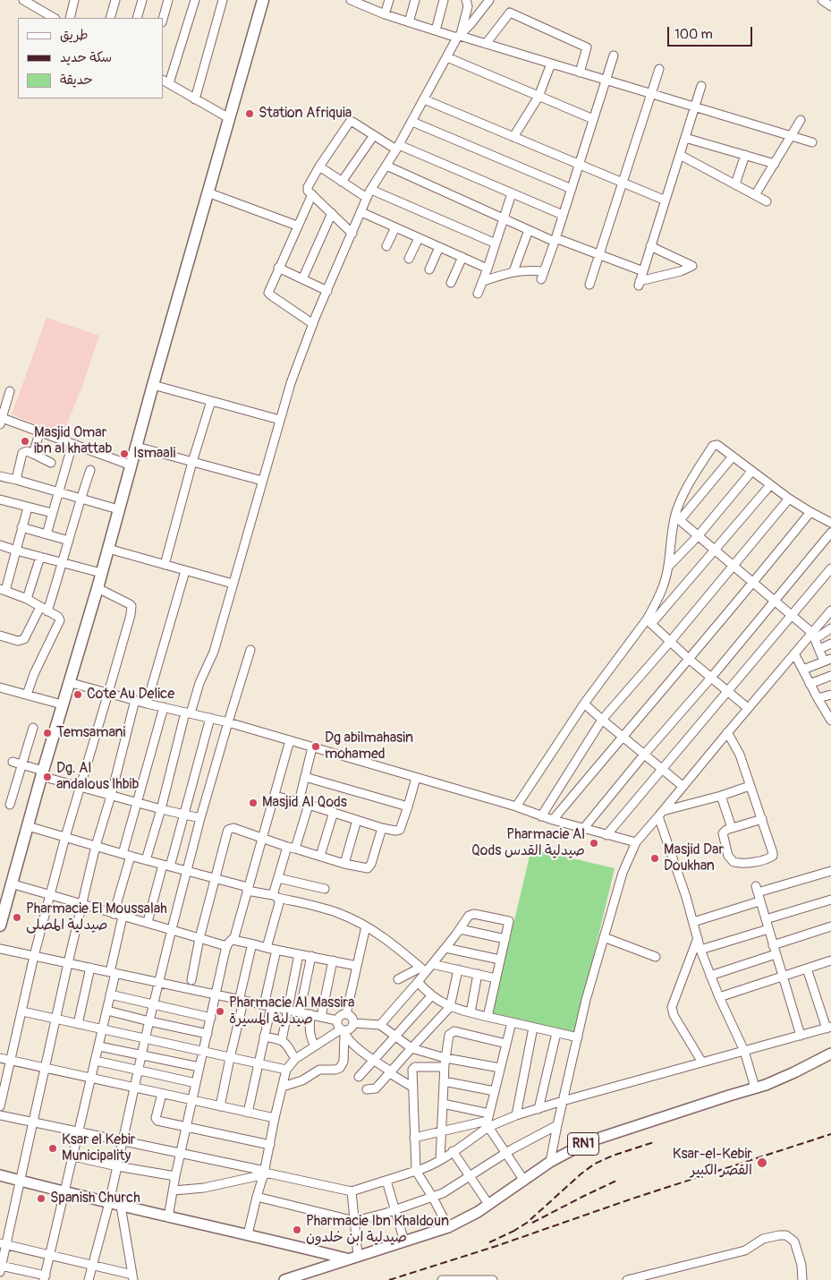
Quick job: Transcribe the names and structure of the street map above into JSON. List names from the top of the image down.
{
  "streets": {
    "main road": ["RN1"]
  },
  "places": [
    "Station Afriquia",
    "Masjid Omar ibn al khattab",
    "Ismaali",
    "Cote Au Delice",
    "Temsamani",
    "Dg abilmahasin mohamed",
    "Dg. Al andalous lhbib",
    "Masjid Al Qods",
    "Pharmacie Al Qods صيدلية القدس",
    "Masjid Dar Doukhan",
    "Pharmacie El Moussalah صيدلية المصلى",
    "Pharmacie Al Massira صيدلية المسيرة",
    "Ksar el Kebir Municipality",
    "Ksar-el-Kebir القصر الكبير",
    "Spanish Church",
    "Pharmacie Ibn Khaldoun صيدلية ابن خلدون"
  ],
  "legend": ["طريق", "سكة حديد", "حديقة"],
  "scale_bar": "100 m"
}
